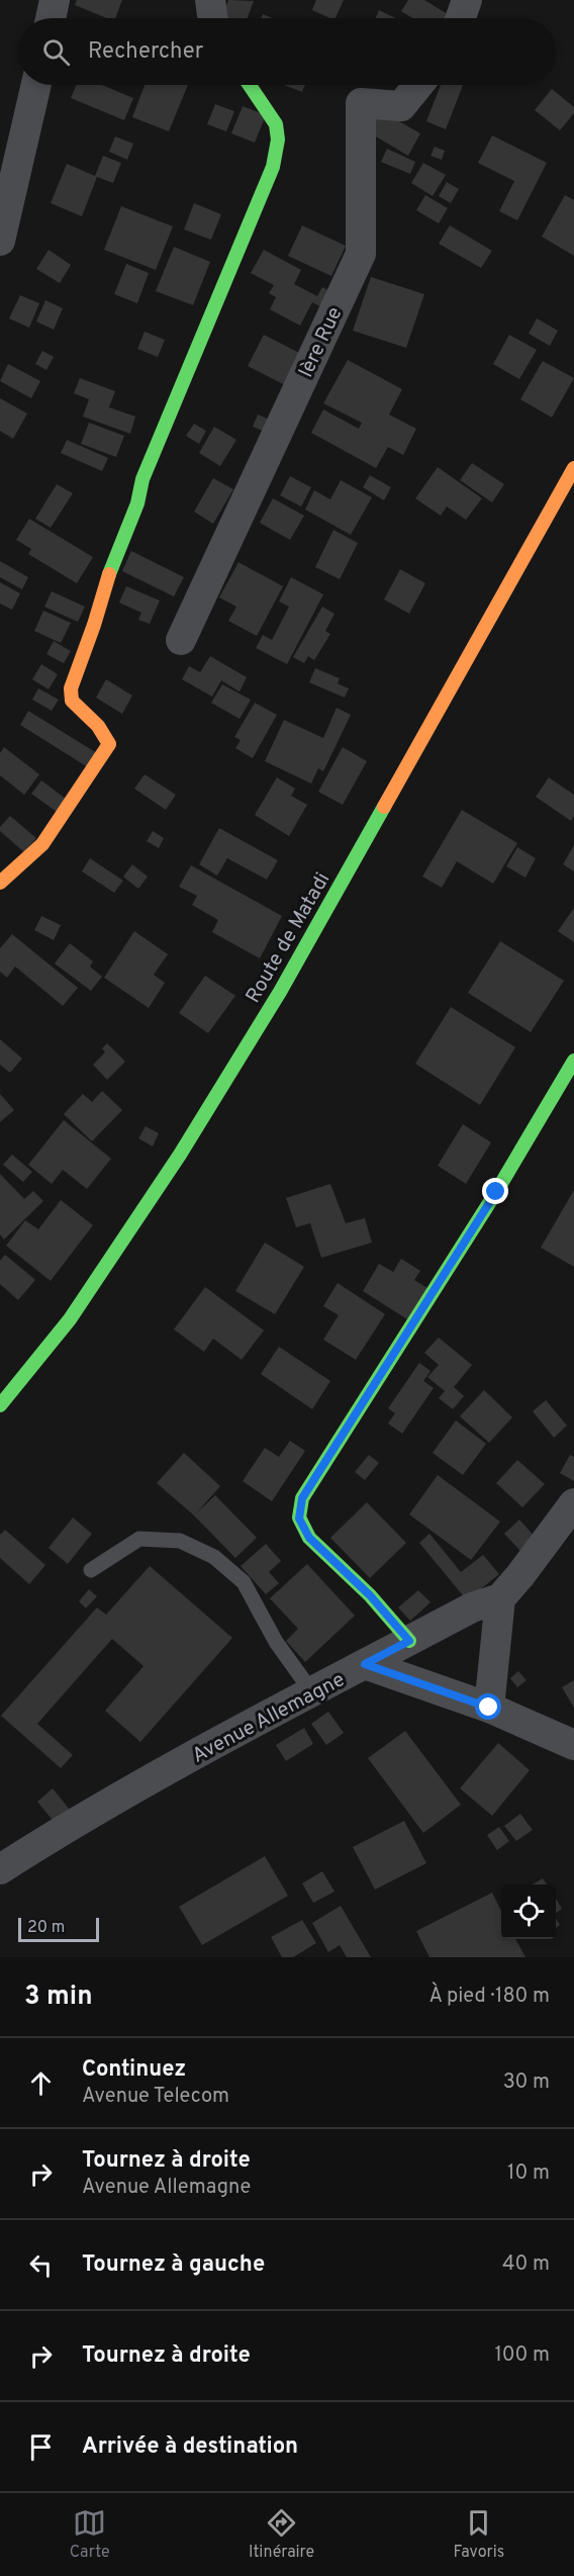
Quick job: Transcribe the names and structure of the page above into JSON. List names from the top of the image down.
{
  "streets": {
    "main road": ["Route de Matadi"],
    "street": ["Ière Rue", "Avenue Allemagne"]
  },
  "scale_bar": "20 m",
  "page": {
    "search": "Rechercher",
    "scale": "20 m",
    "heading": ["3 min", "À pied · 180 m"],
    "list": [
      ["Continuez", "Avenue Telecom", "30 m"],
      ["Tournez à droite", "Avenue Allemagne", "10 m"],
      ["Tournez à gauche", "40 m"],
      ["Tournez à droite", "100 m"],
      "Arrivée à destination"
    ],
    "nav": ["Carte", "Itinéraire", "Favoris"]
  }
}
